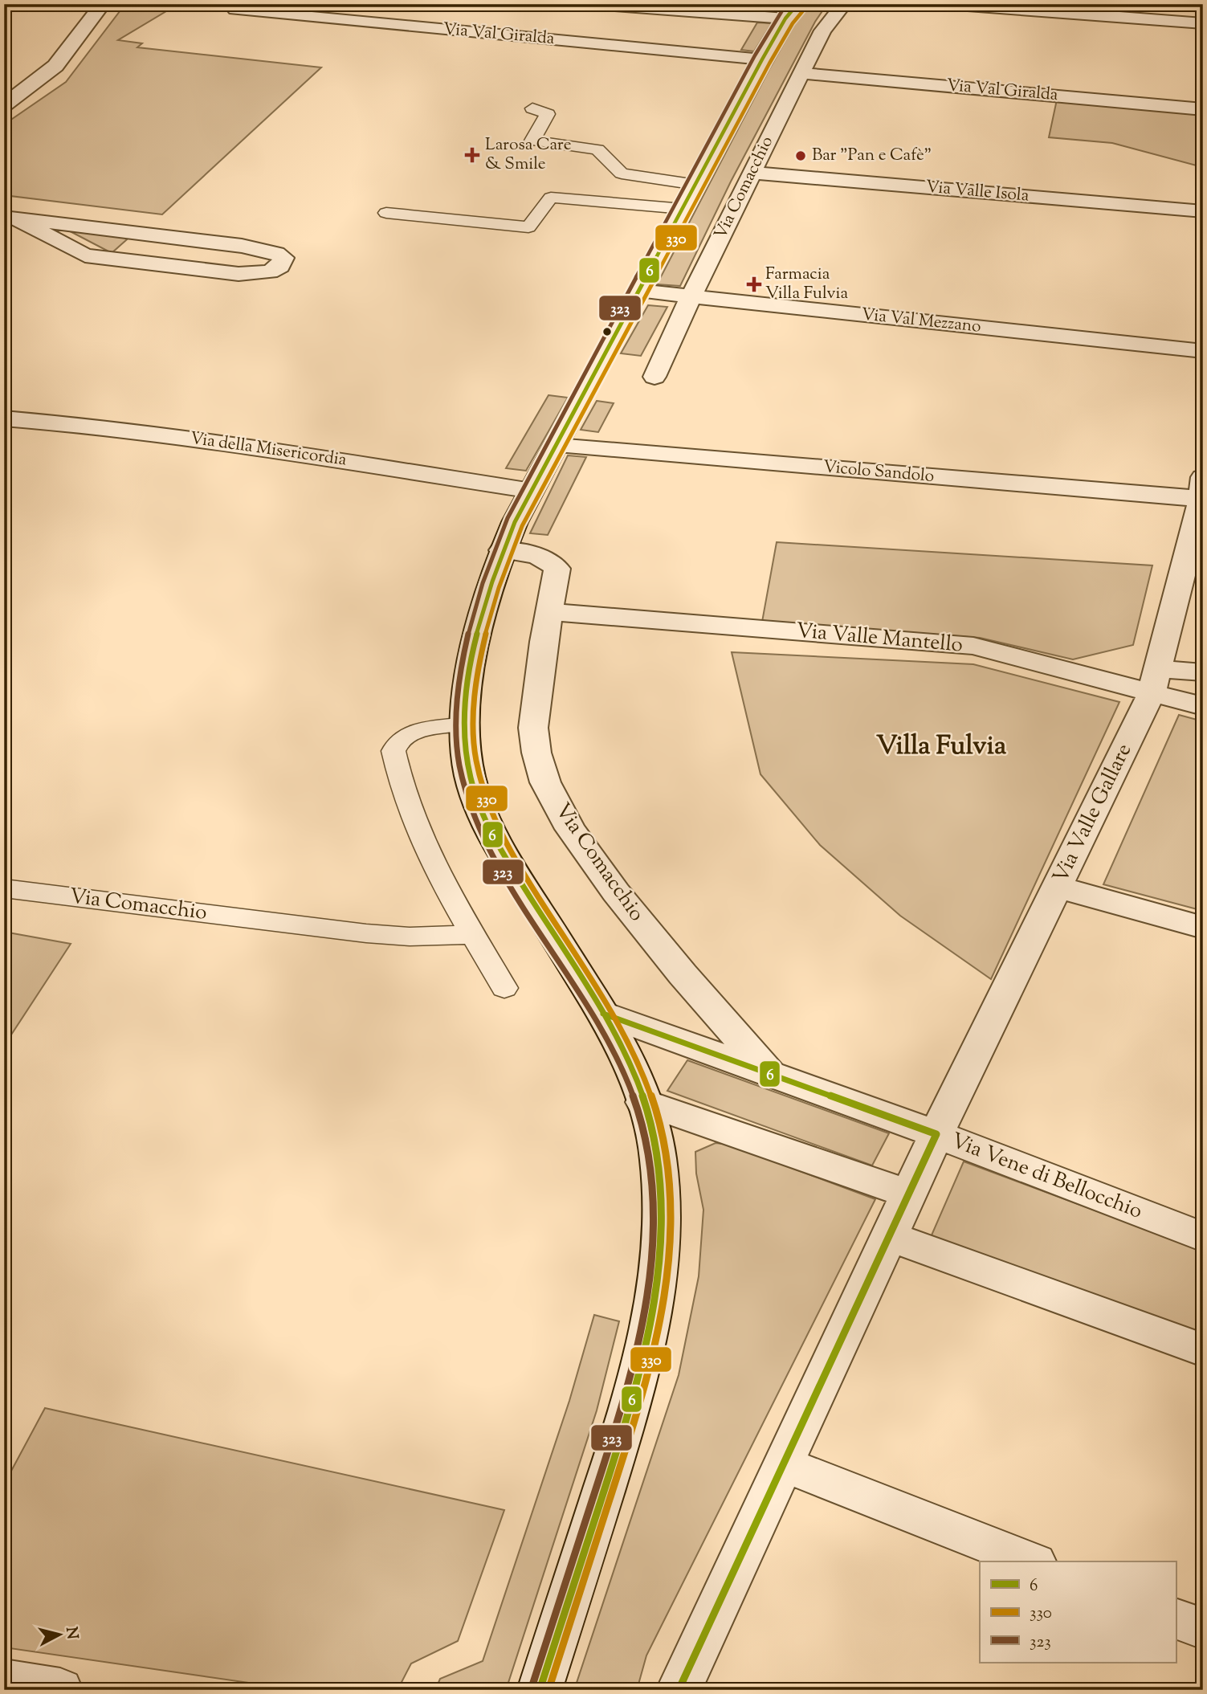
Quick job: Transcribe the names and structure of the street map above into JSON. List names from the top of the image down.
{
  "streets": {
    "street": [
      "Via Val Giralda",
      "Via Comacchio",
      "Via Valle Isola",
      "Via Val Mezzano",
      "Via della Misericordia",
      "Vicolo Sandolo",
      "Via Valle Mantello",
      "Via Valle Gallare",
      "Via Vene di Bellocchio"
    ]
  },
  "crossings": [
    ["Via Val Giralda", "Via Comacchio"],
    ["Via Comacchio", "Via Valle Isola"],
    ["Via Comacchio", "Via Val Mezzano"],
    ["Via Comacchio", "Via Valle Mantello"],
    ["Via Comacchio", "Via Vene di Bellocchio"],
    ["Vicolo Sandolo", "Via Valle Gallare"],
    ["Via Valle Mantello", "Via Valle Gallare"],
    ["Via Valle Gallare", "Via Vene di Bellocchio"]
  ],
  "districts": ["Villa Fulvia"],
  "places": {
    "health": ["Larosa Care & Smile", "Farmacia Villa Fulvia"],
    "other": ["Bar \"Pan e Cafè\""]
  },
  "lines": ["transit line 6", "transit line 323", "transit line 330"],
  "legend": ["6", "330", "323"],
  "north": "right"
}
